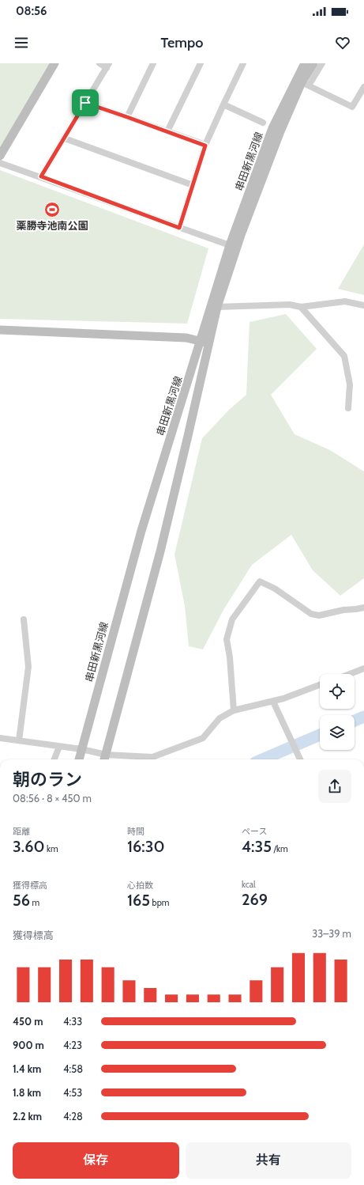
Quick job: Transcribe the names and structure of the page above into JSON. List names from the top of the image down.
{
  "streets": {
    "main road": ["串田新黒河線"]
  },
  "places": {
    "sports": ["薬勝寺池南公園"]
  },
  "page": {
    "status": "08:56",
    "header": "Tempo",
    "heading": ["朝のラン", "08:56 · 8 × 450 m"],
    "stats": [
      ["距離", "3.60 km"],
      ["時間", "16:30"],
      ["ペース", "4:35 /km"],
      ["獲得標高", "56 m"],
      ["心拍数", "165 bpm"],
      ["kcal", "269"]
    ],
    "chart": ["獲得標高", "33–39 m"],
    "list": [
      {
        "name": "450 m",
        "note": "4:33"
      },
      {
        "name": "900 m",
        "note": "4:23"
      },
      {
        "name": "1.4 km",
        "note": "4:58"
      },
      {
        "name": "1.8 km",
        "note": "4:53"
      },
      {
        "name": "2.2 km",
        "note": "4:28"
      }
    ],
    "buttons": ["保存", "共有"]
  }
}
